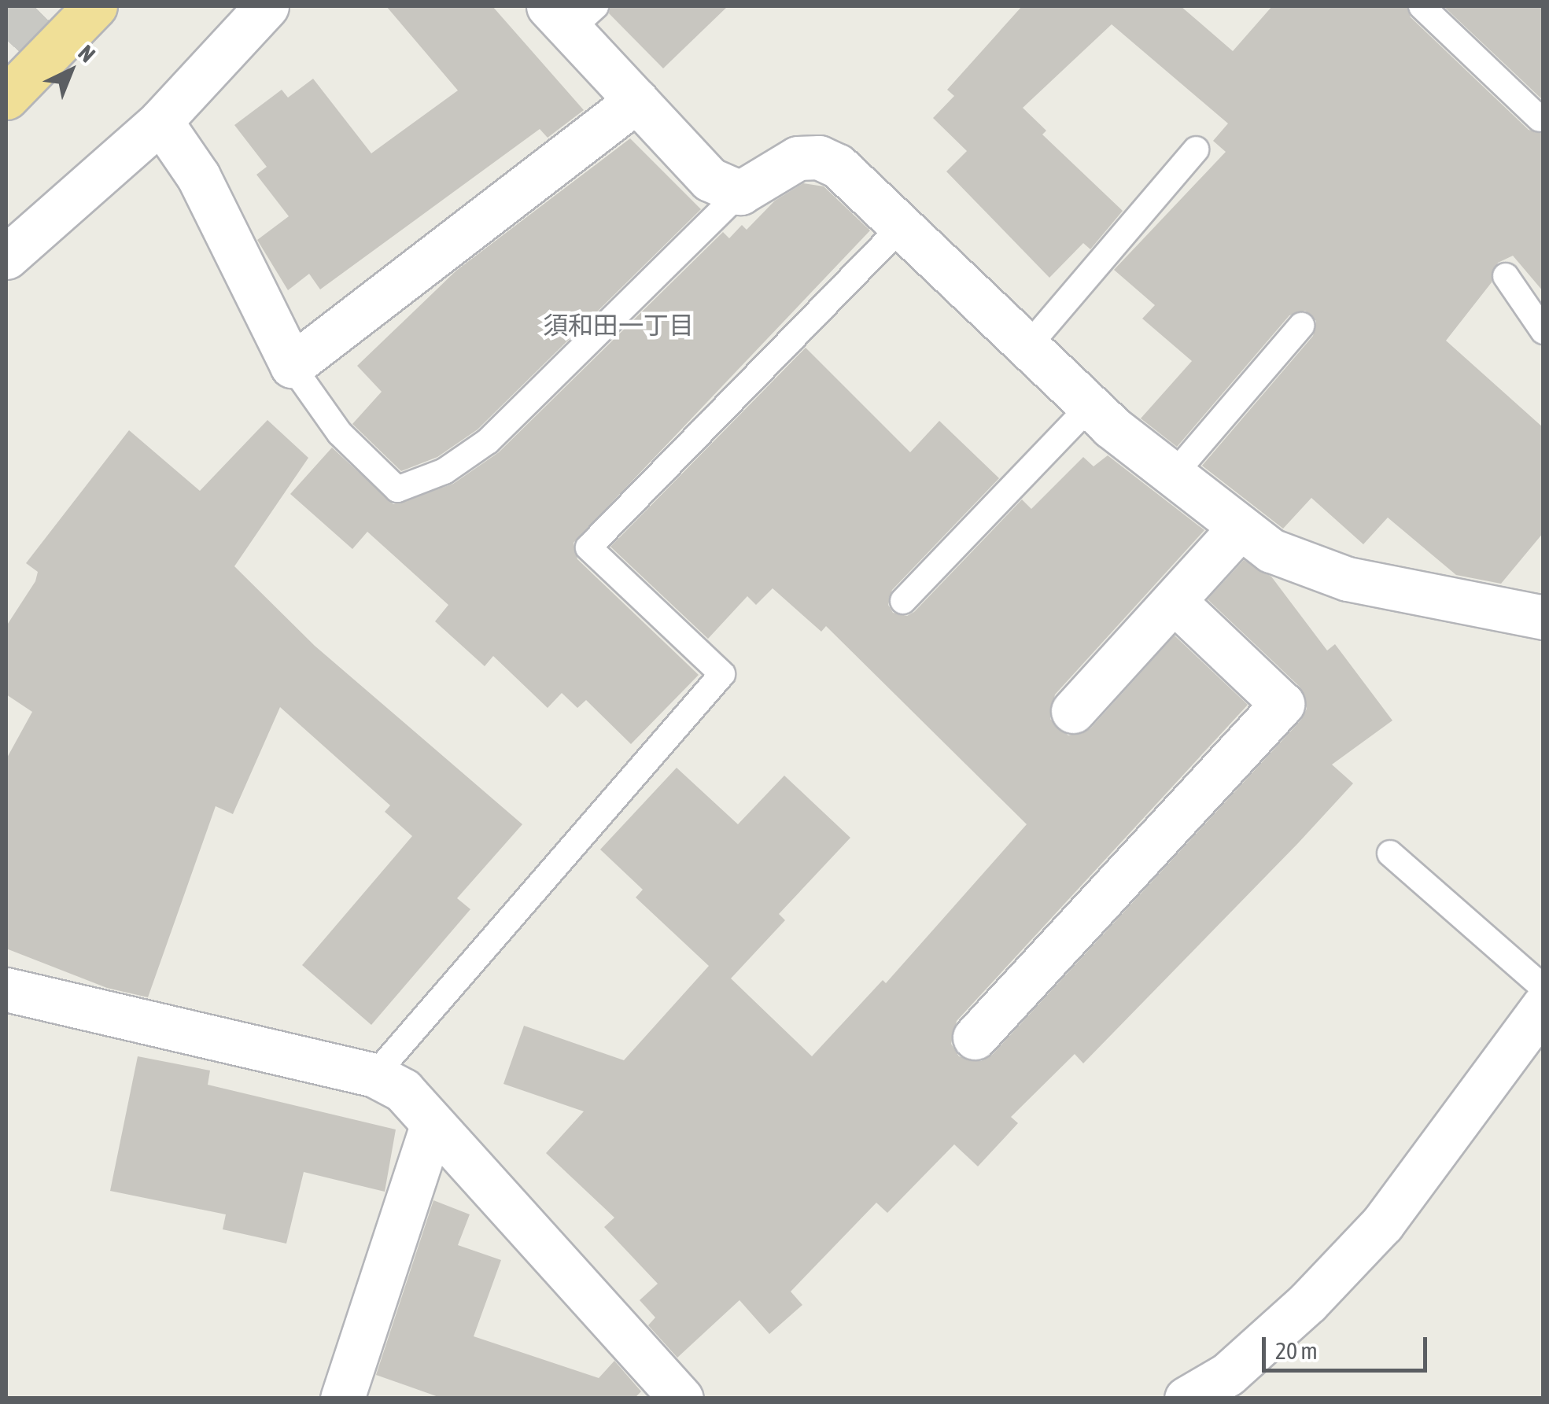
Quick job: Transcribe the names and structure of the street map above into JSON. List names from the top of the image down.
{
  "districts": ["須和田一丁目"],
  "scale_bar": "20 m",
  "north": "top right"
}
